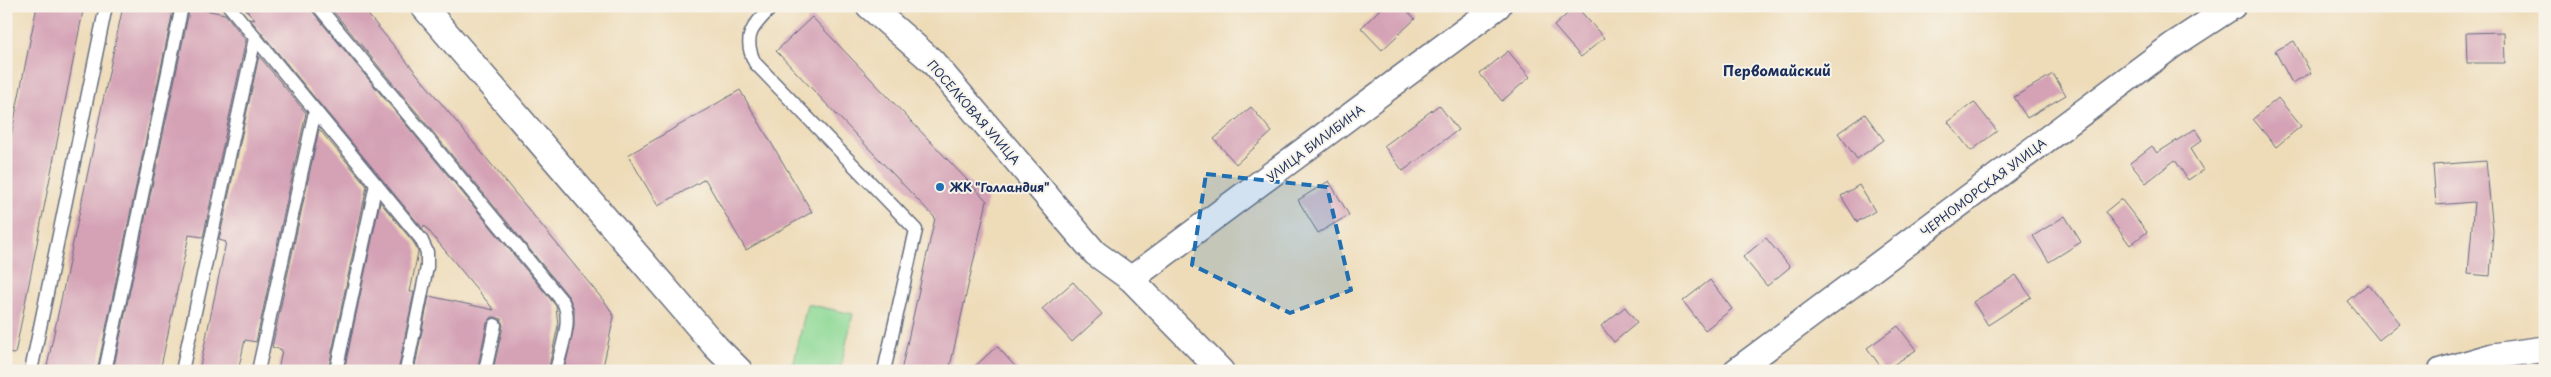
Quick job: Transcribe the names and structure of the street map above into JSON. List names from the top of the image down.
{
  "streets": {
    "street": ["ПОСЕЛКОВАЯ УЛИЦА", "УЛИЦА БИЛИБИНА", "ЧЕРНОМОРСКАЯ УЛИЦА"]
  },
  "crossings": [
    ["ПОСЕЛКОВАЯ УЛИЦА", "УЛИЦА БИЛИБИНА"]
  ],
  "districts": ["Первомайский"],
  "places": ["ЖК \"Голландия\""]
}
